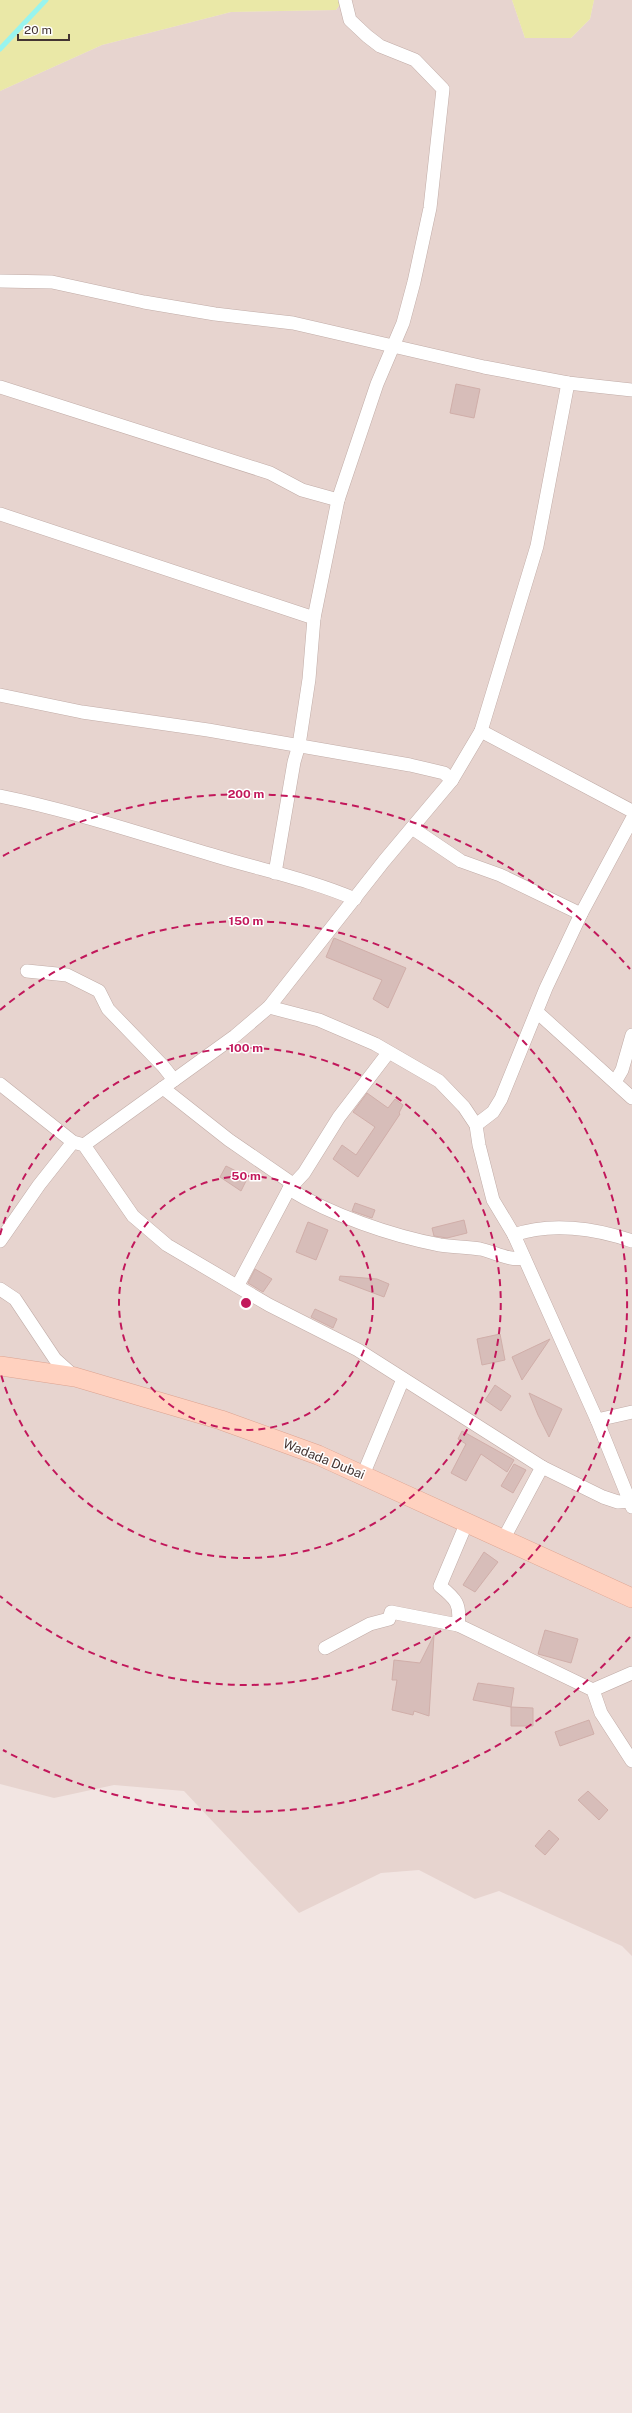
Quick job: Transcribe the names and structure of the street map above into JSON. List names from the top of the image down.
{
  "streets": {
    "street": ["Wadada Dubai"]
  },
  "scale_bar": "20 m",
  "rings": [
    "200 m",
    "150 m",
    "100 m",
    "50 m"
  ]
}
